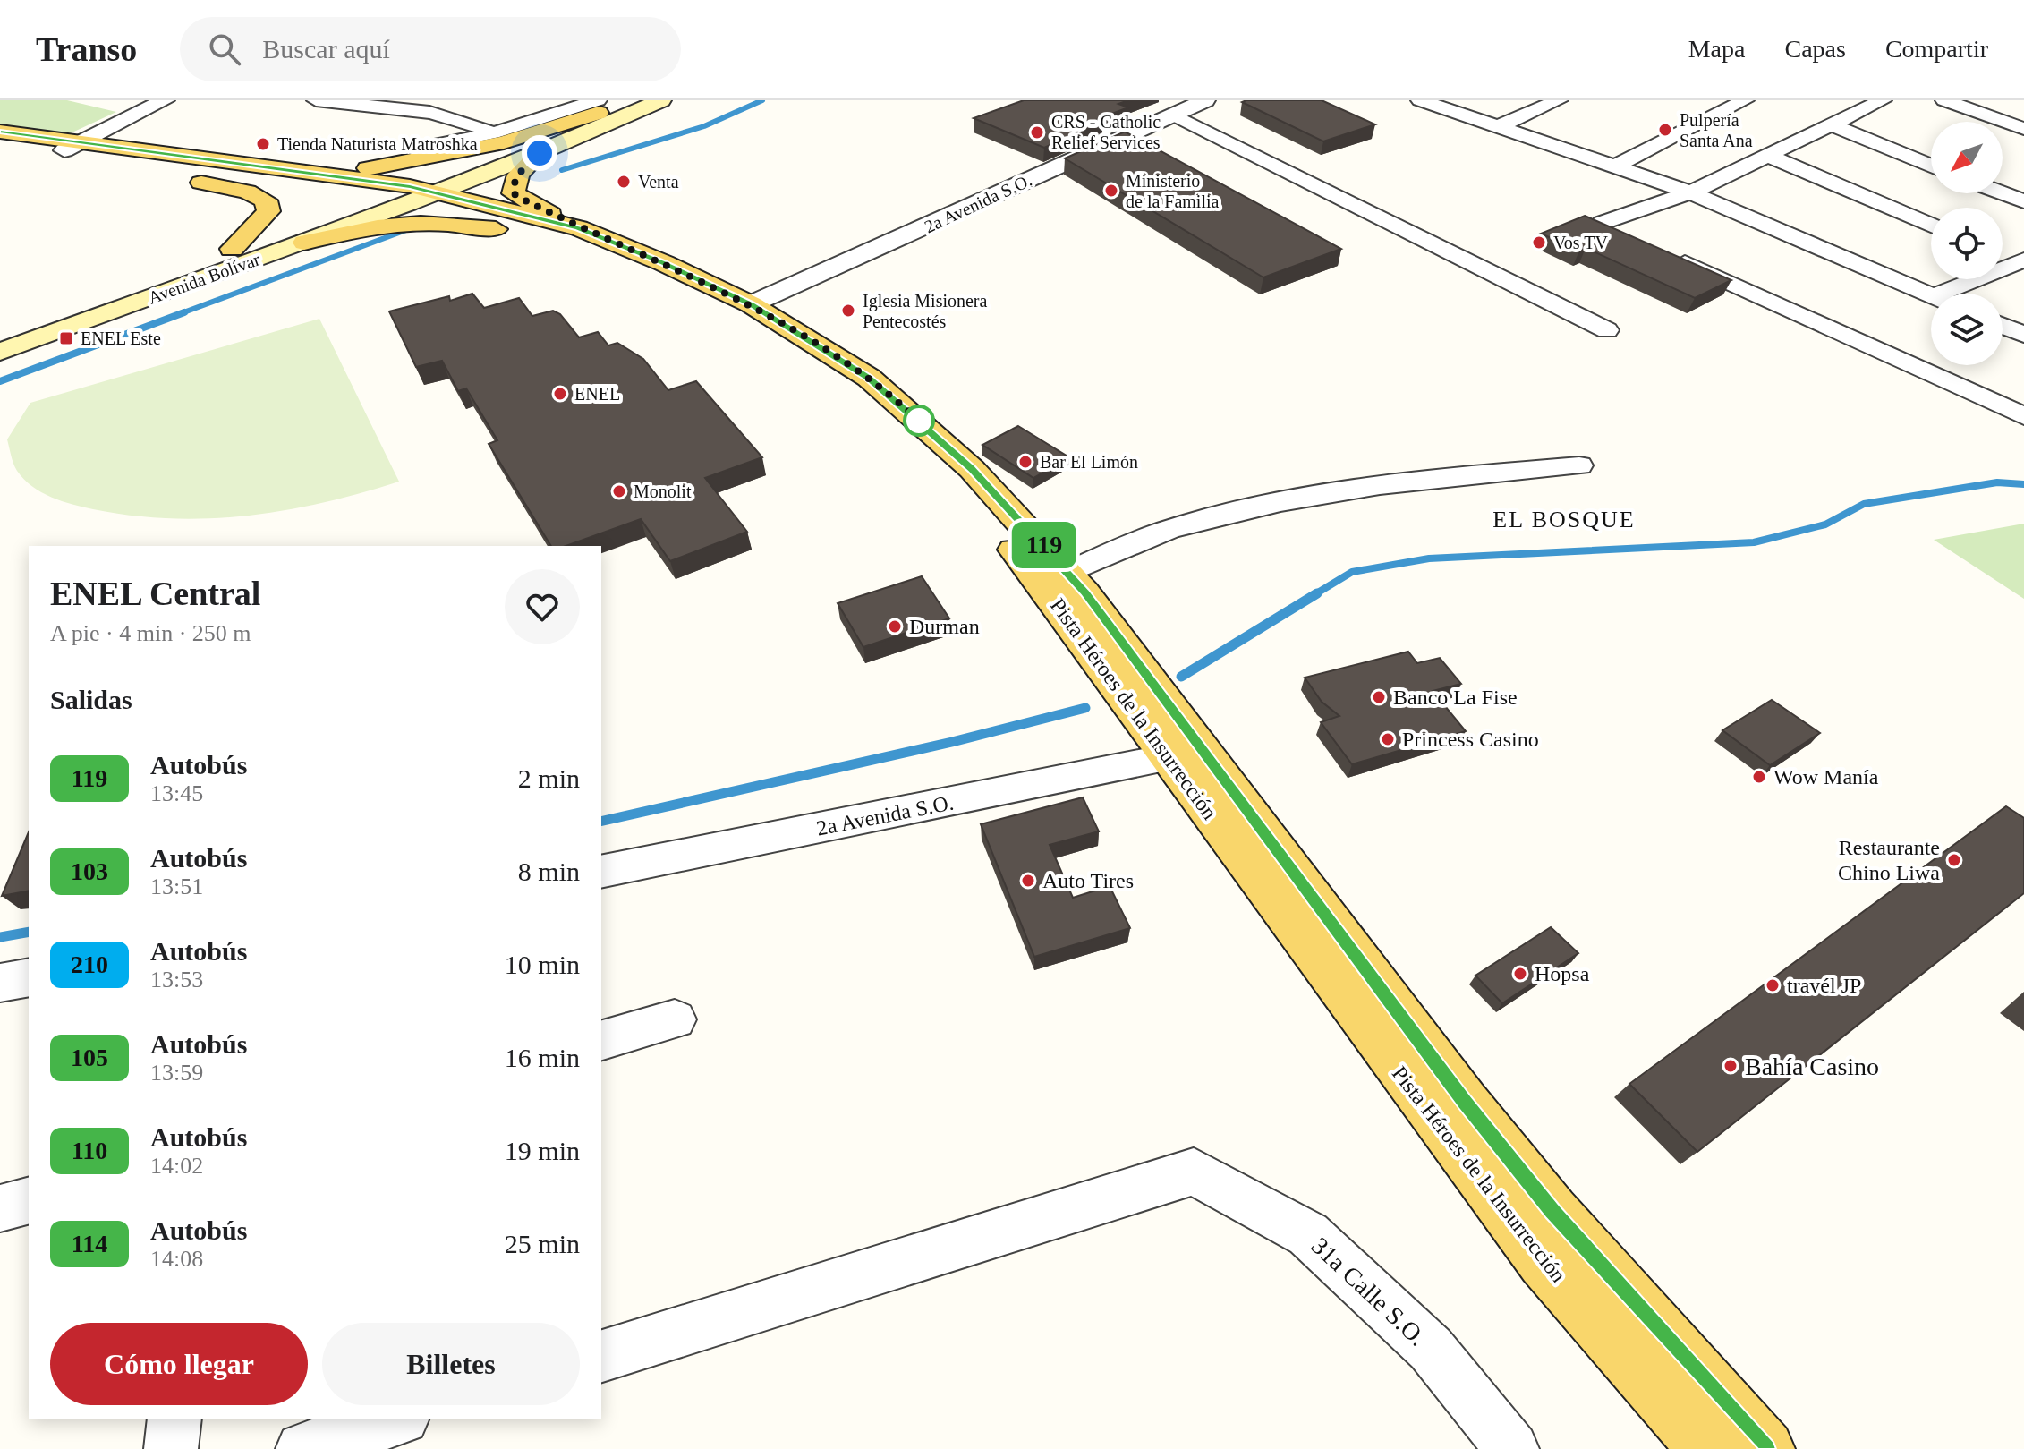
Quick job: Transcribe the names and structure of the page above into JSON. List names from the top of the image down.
{
  "streets": {
    "main road": ["Avenida Bolívar", "Pista Héroes de la Insurrección"],
    "street": ["2a Avenida S.O.", "31a Calle S.O."]
  },
  "crossings": [
    ["2a Avenida S.O.", "Pista Héroes de la Insurrección"],
    ["Avenida Bolívar", "Pista Héroes de la Insurrección"]
  ],
  "districts": ["EL BOSQUE"],
  "places": {
    "other": [
      "Pulpería Santa Ana",
      "CRS - Catholic Relief Services",
      "Tienda Naturista Matroshka",
      "Venta",
      "Ministerio de la Familia",
      "Vos TV",
      "Iglesia Misionera Pentecostés",
      "ENEL",
      "Bar El Limón",
      "Monolit",
      "Durman",
      "Banco La Fise",
      "Princess Casino",
      "Wow Manía",
      "Restaurante Chino Liwa",
      "Auto Tires",
      "Hopsa",
      "travél JP",
      "Bahía Casino"
    ],
    "transit": ["ENEL Este"]
  },
  "lines": ["bus line 119"],
  "north": "bottom left",
  "page": {
    "header": "Transo",
    "search": "Buscar aquí",
    "nav": ["Mapa", "Capas", "Compartir"],
    "on_map": "119",
    "heading": [
      ["ENEL Central", "A pie · 4 min · 250 m"],
      "Salidas"
    ],
    "list": [
      {
        "mark": "119",
        "name": "Autobús",
        "note": "13:45",
        "value": "2 min"
      },
      {
        "mark": "103",
        "name": "Autobús",
        "note": "13:51",
        "value": "8 min"
      },
      {
        "mark": "210",
        "name": "Autobús",
        "note": "13:53",
        "value": "10 min"
      },
      {
        "mark": "105",
        "name": "Autobús",
        "note": "13:59",
        "value": "16 min"
      },
      {
        "mark": "110",
        "name": "Autobús",
        "note": "14:02",
        "value": "19 min"
      },
      {
        "mark": "114",
        "name": "Autobús",
        "note": "14:08",
        "value": "25 min"
      }
    ],
    "buttons": ["Cómo llegar", "Billetes"]
  }
}
